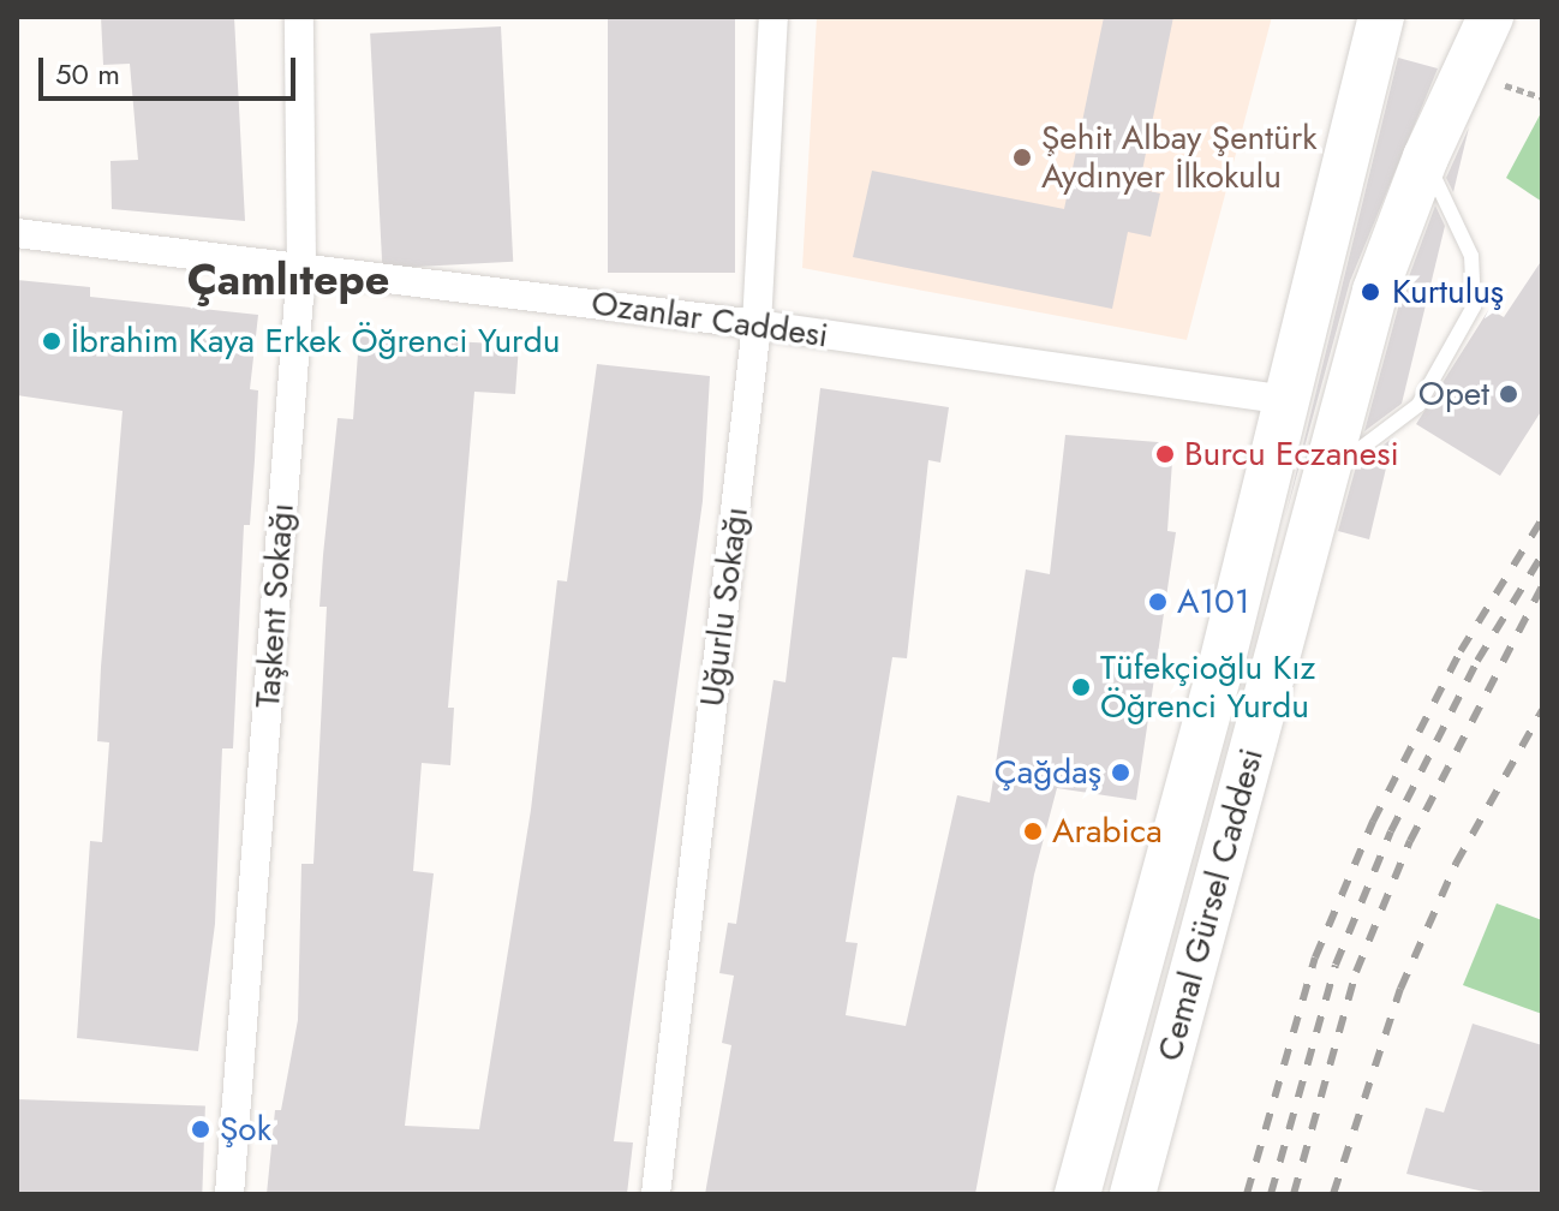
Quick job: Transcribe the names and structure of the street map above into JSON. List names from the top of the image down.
{
  "streets": {
    "main road": ["Cemal Gürsel Caddesi"],
    "street": ["Ozanlar Caddesi", "Taşkent Sokağı", "Uğurlu Sokağı"]
  },
  "crossings": [
    ["Ozanlar Caddesi", "Taşkent Sokağı"],
    ["Ozanlar Caddesi", "Uğurlu Sokağı"],
    ["Ozanlar Caddesi", "Cemal Gürsel Caddesi"]
  ],
  "districts": ["Çamlıtepe"],
  "places": [
    "Şehit Albay Şentürk Aydınyer İlkokulu",
    "Kurtuluş",
    "İbrahim Kaya Erkek Öğrenci Yurdu",
    "Opet",
    "Burcu Eczanesi",
    "A101",
    "Tüfekçioğlu Kız Öğrenci Yurdu",
    "Çağdaş",
    "Arabica",
    "Şok"
  ],
  "scale_bar": "50 m"
}
